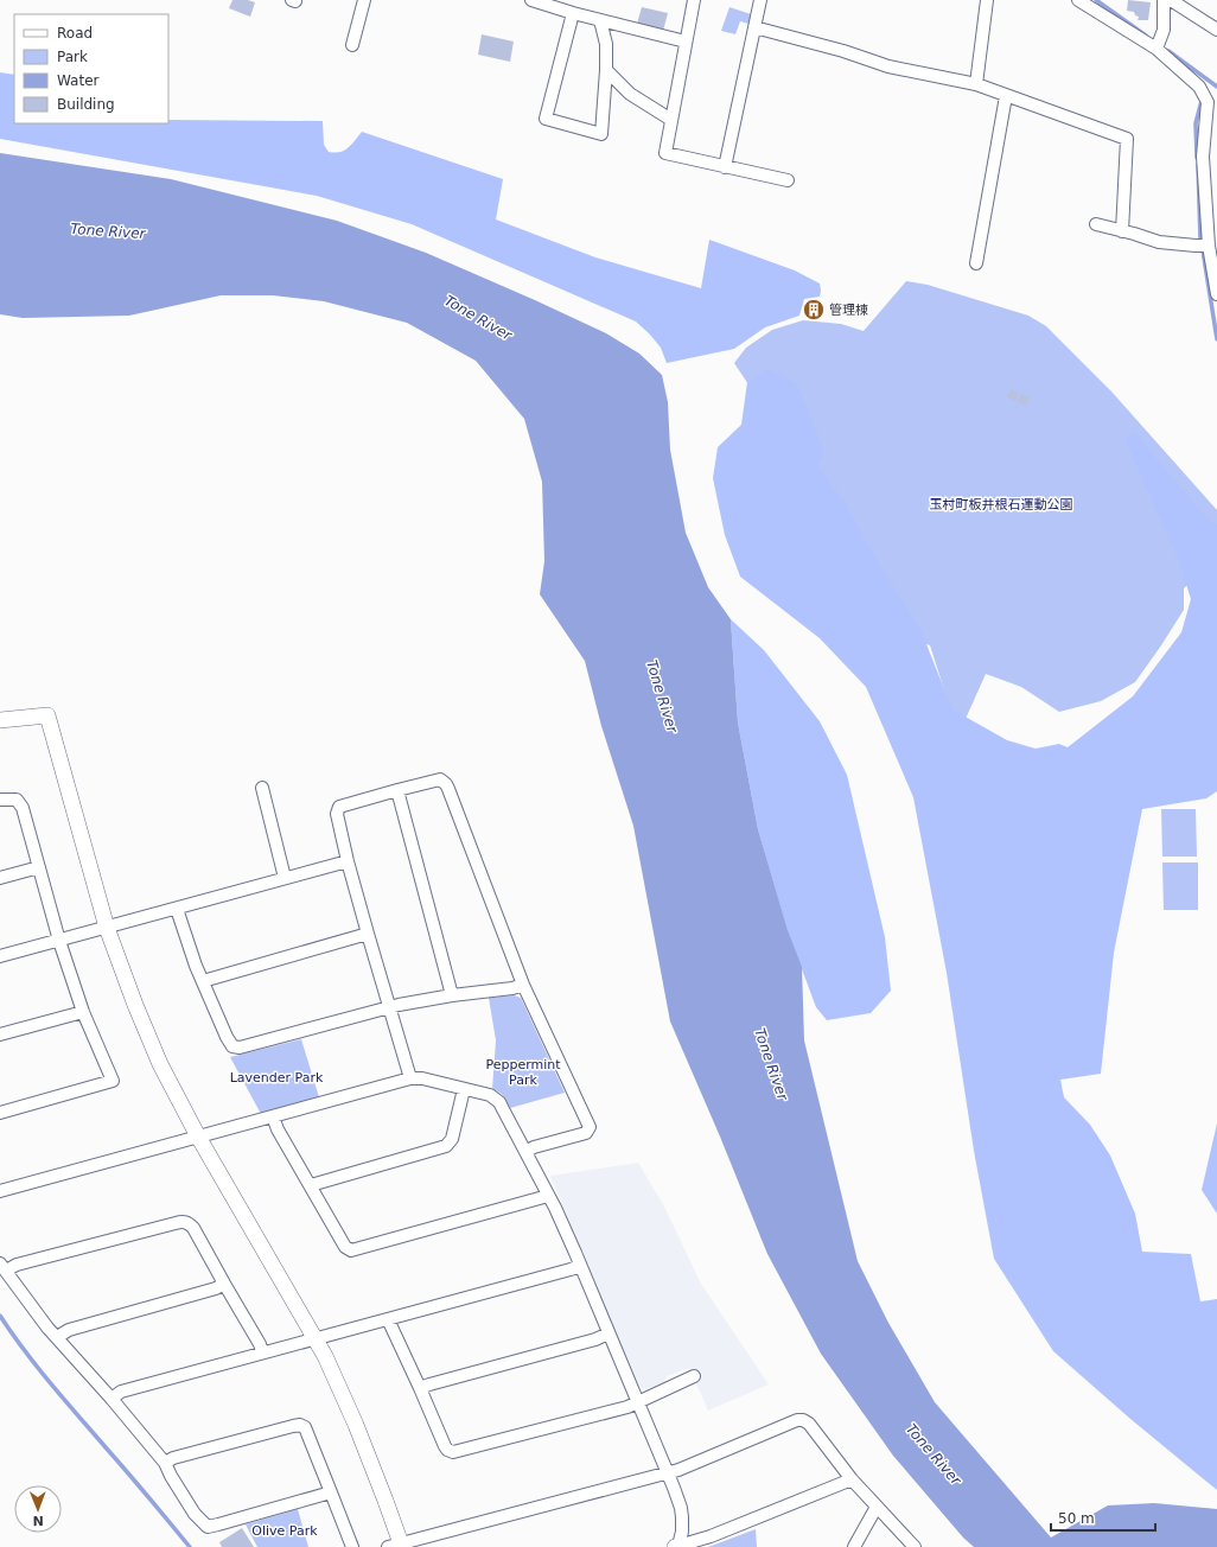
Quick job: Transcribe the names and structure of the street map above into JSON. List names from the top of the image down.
{
  "water": ["Tone River"],
  "parks": [
    "玉村町板井根石運動公園",
    "Peppermint Park",
    "Lavender Park",
    "Olive Park"
  ],
  "places": {
    "building": ["管理棟"]
  },
  "legend": [
    "Road",
    "Park",
    "Water",
    "Building"
  ],
  "scale_bar": "50 m",
  "north": "bottom"
}
